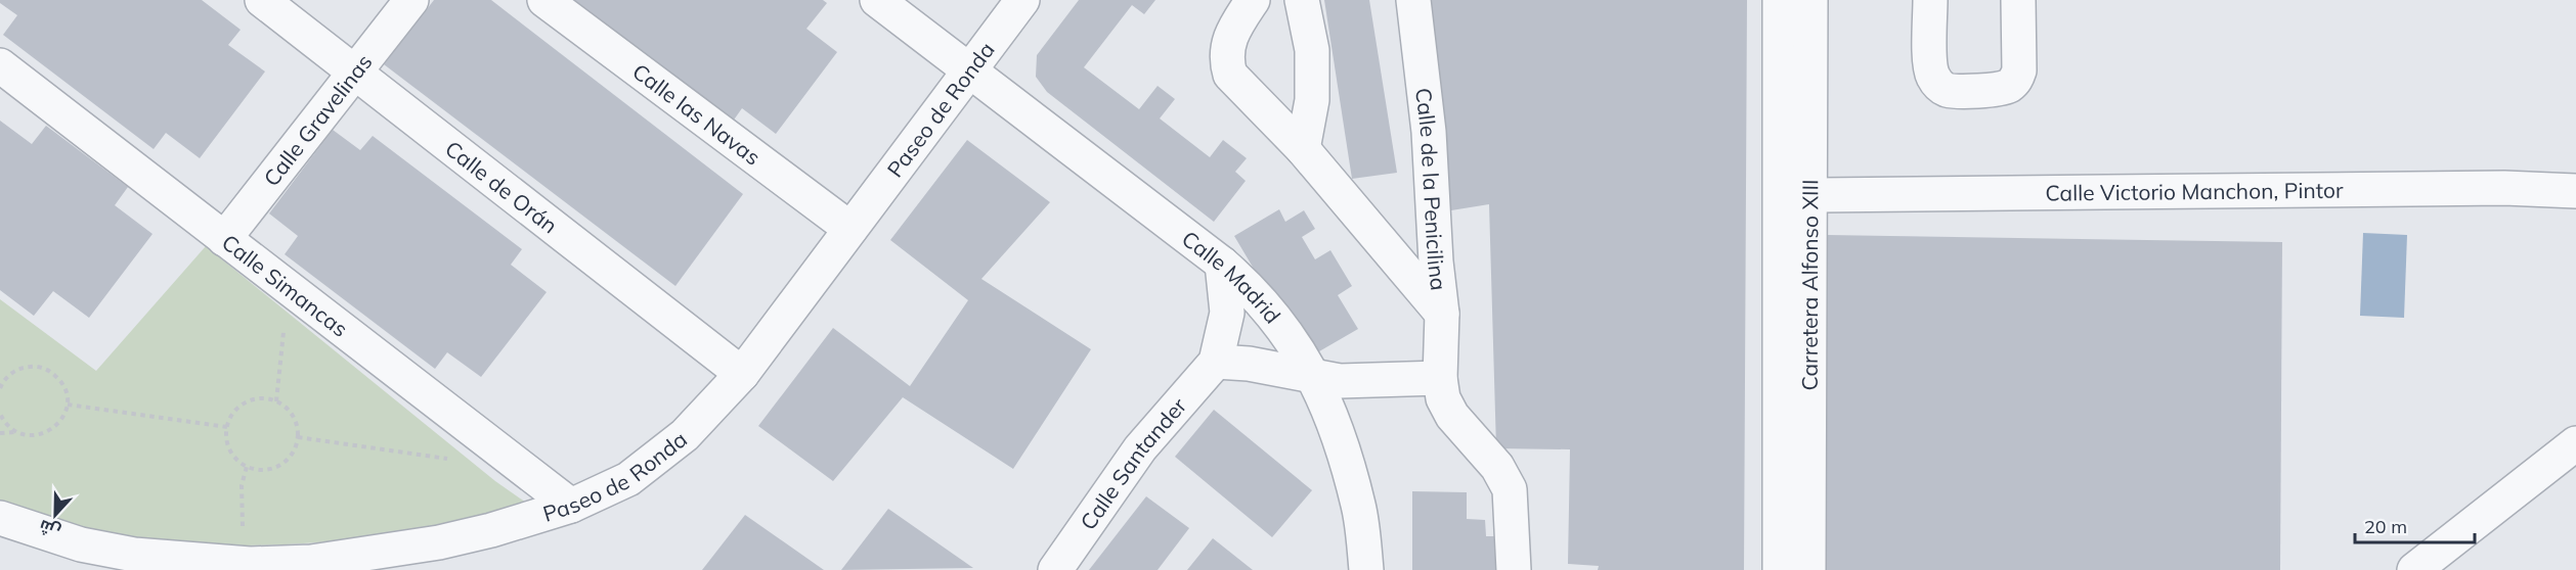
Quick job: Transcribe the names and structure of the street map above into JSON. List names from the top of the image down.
{
  "streets": {
    "street": [
      "Paseo de Ronda",
      "Calle las Navas",
      "Calle Gravelinas",
      "Calle de Orán",
      "Calle de la Penicilina",
      "Calle Victorio Manchon, Pintor",
      "Calle Madrid",
      "Carretera Alfonso XIII",
      "Calle Simancas",
      "Calle Santander"
    ]
  },
  "crossings": [
    ["Paseo de Ronda", "Calle las Navas"],
    ["Paseo de Ronda", "Calle de Orán"],
    ["Paseo de Ronda", "Calle Madrid"],
    ["Paseo de Ronda", "Calle Simancas"],
    ["Calle Gravelinas", "Calle de Orán"],
    ["Calle Gravelinas", "Calle Simancas"],
    ["Calle Victorio Manchon, Pintor", "Carretera Alfonso XIII"],
    ["Calle Madrid", "Calle Santander"]
  ],
  "scale_bar": "20 m",
  "north": "bottom"
}
